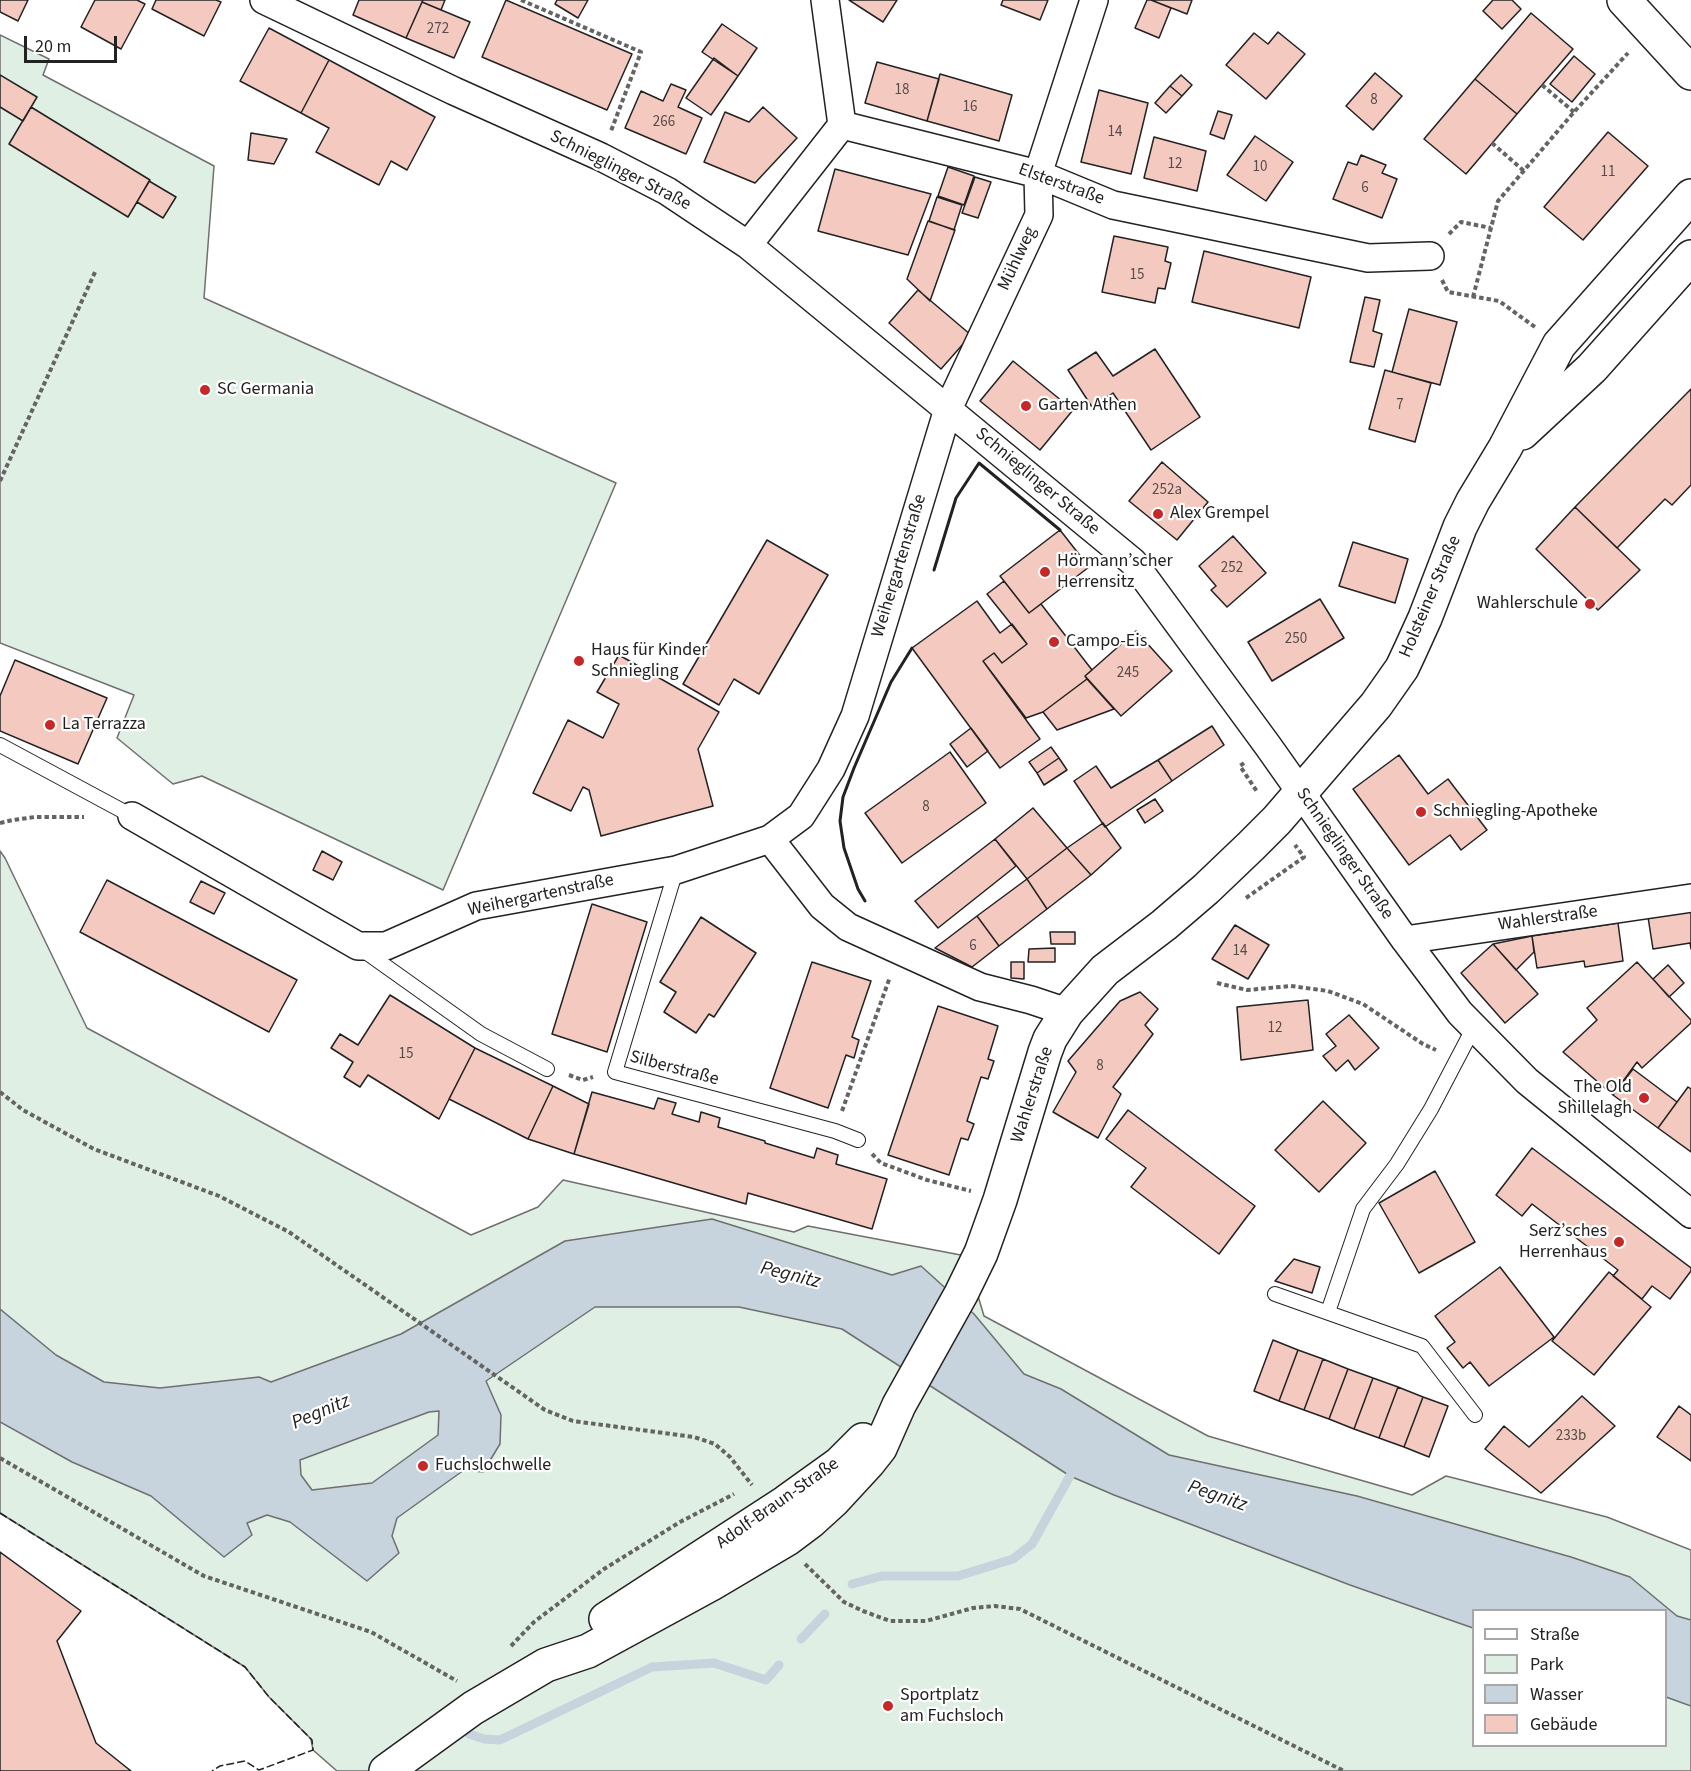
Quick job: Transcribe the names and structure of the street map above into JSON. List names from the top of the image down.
{
  "streets": {
    "main road": ["Holsteiner Straße", "Wahlerstraße", "Adolf-Braun-Straße"],
    "street": [
      "Schnieglinger Straße",
      "Elsterstraße",
      "Mühlweg",
      "Weihergartenstraße"
    ],
    "lane": ["Silberstraße"]
  },
  "crossings": [
    ["Schnieglinger Straße", "Mühlweg"],
    ["Schnieglinger Straße", "Weihergartenstraße"],
    ["Schnieglinger Straße", "Holsteiner Straße"],
    ["Schnieglinger Straße", "Wahlerstraße"],
    ["Elsterstraße", "Mühlweg"],
    ["Mühlweg", "Weihergartenstraße"],
    ["Weihergartenstraße", "Silberstraße"],
    ["Holsteiner Straße", "Wahlerstraße"],
    ["Wahlerstraße", "Adolf-Braun-Straße"]
  ],
  "water": ["Pegnitz"],
  "places": [
    "SC Germania",
    "Garten Athen",
    "Alex Grempel",
    "Hörmann’scher Herrensitz",
    "Wahlerschule",
    "Campo-Eis",
    "Haus für Kinder Schniegling",
    "La Terrazza",
    "Schniegling-Apotheke",
    "The Old Shillelagh",
    "Serz’sches Herrenhaus",
    "Fuchslochwelle",
    "Sportplatz am Fuchsloch"
  ],
  "house_numbers": [
    "272",
    "18",
    "8",
    "16",
    "266",
    "14",
    "12",
    "10",
    "11",
    "6",
    "15",
    "7",
    "252a",
    "252",
    "250",
    "245",
    "8",
    "6",
    "14",
    "12",
    "15",
    "8",
    "233b"
  ],
  "legend": [
    "Straße",
    "Park",
    "Wasser",
    "Gebäude"
  ],
  "scale_bar": "20 m"
}
